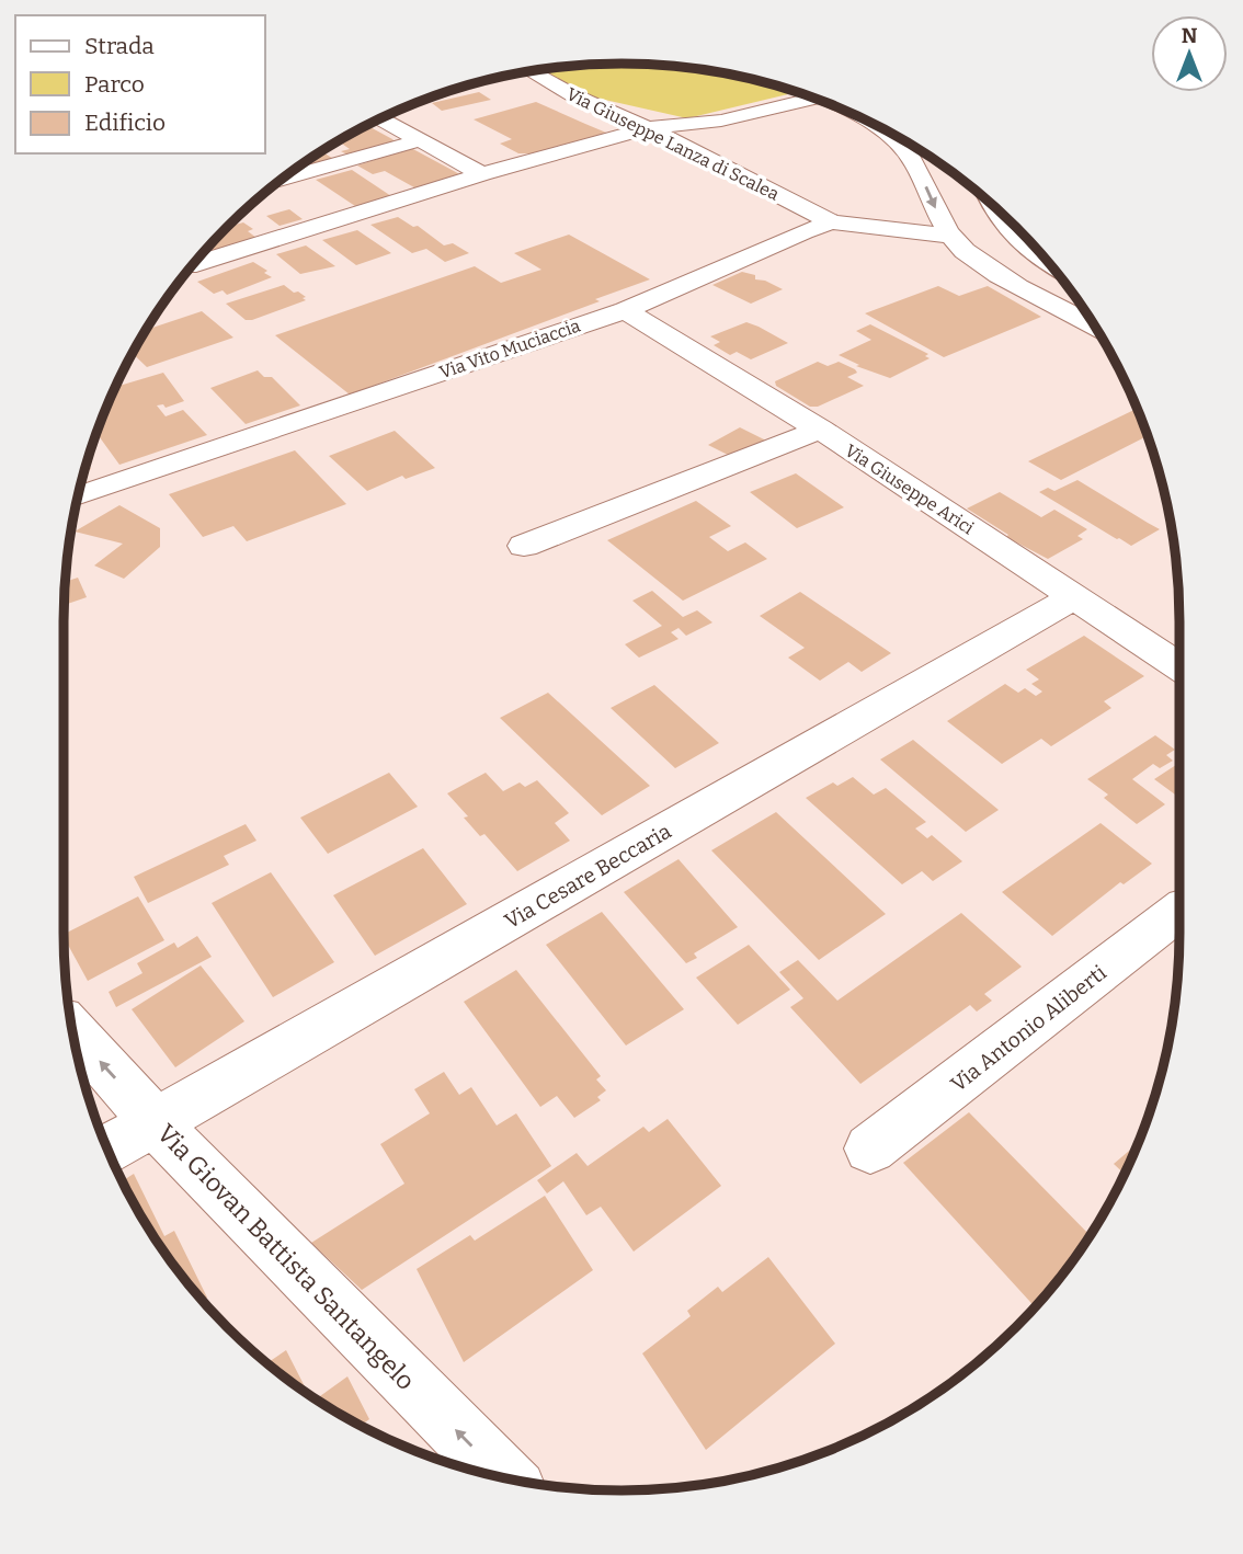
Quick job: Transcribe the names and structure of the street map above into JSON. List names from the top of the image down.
{
  "streets": {
    "street": [
      "Via Giuseppe Lanza di Scalea",
      "Via Vito Muciaccia",
      "Via Giuseppe Arici",
      "Via Cesare Beccaria",
      "Via Antonio Aliberti",
      "Via Giovan Battista Santangelo"
    ]
  },
  "crossings": [
    ["Via Giuseppe Lanza di Scalea", "Via Vito Muciaccia"],
    ["Via Vito Muciaccia", "Via Giuseppe Arici"],
    ["Via Giuseppe Arici", "Via Cesare Beccaria"],
    ["Via Cesare Beccaria", "Via Giovan Battista Santangelo"]
  ],
  "one_way": ["Via Giovan Battista Santangelo"],
  "legend": ["Strada", "Parco", "Edificio"],
  "north": "top"
}
